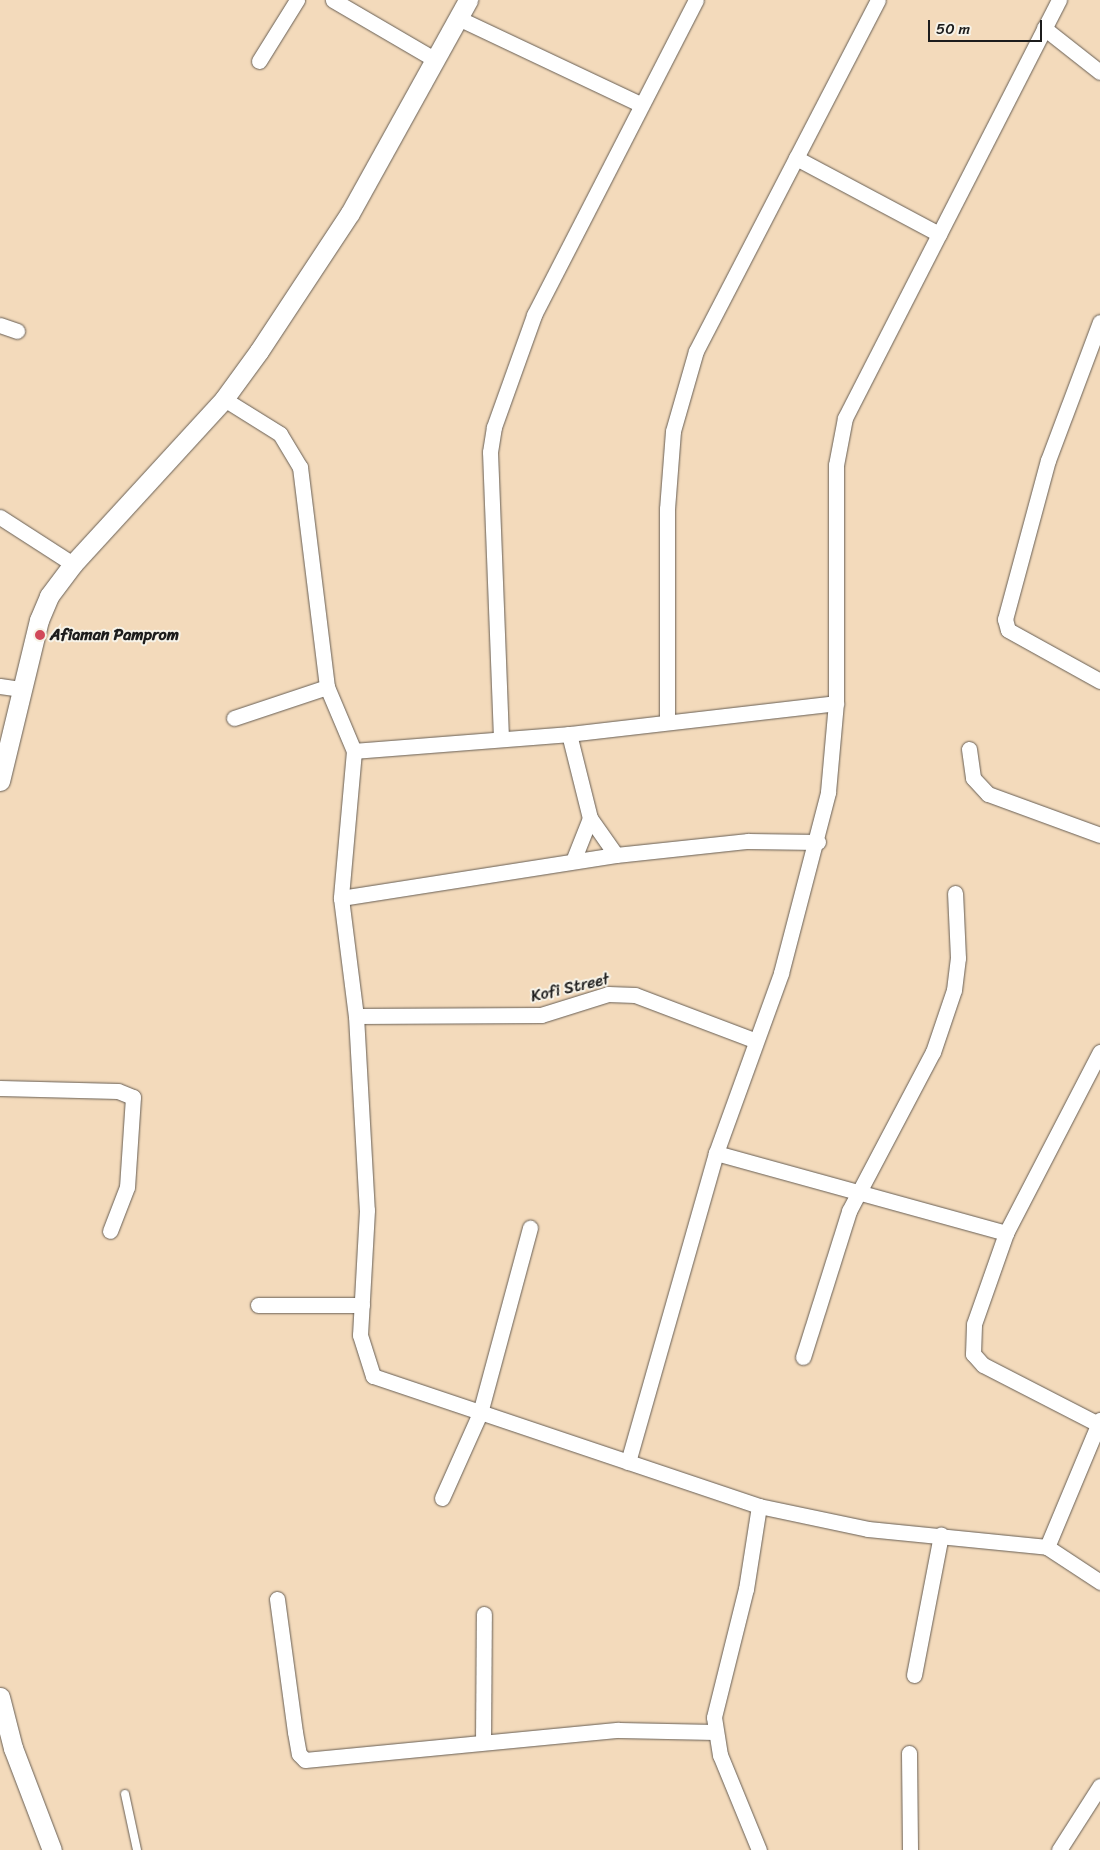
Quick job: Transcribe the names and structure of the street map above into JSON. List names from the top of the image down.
{
  "streets": {
    "street": ["Kofi Street"]
  },
  "places": ["Afiaman Pamprom"],
  "scale_bar": "50 m"
}
